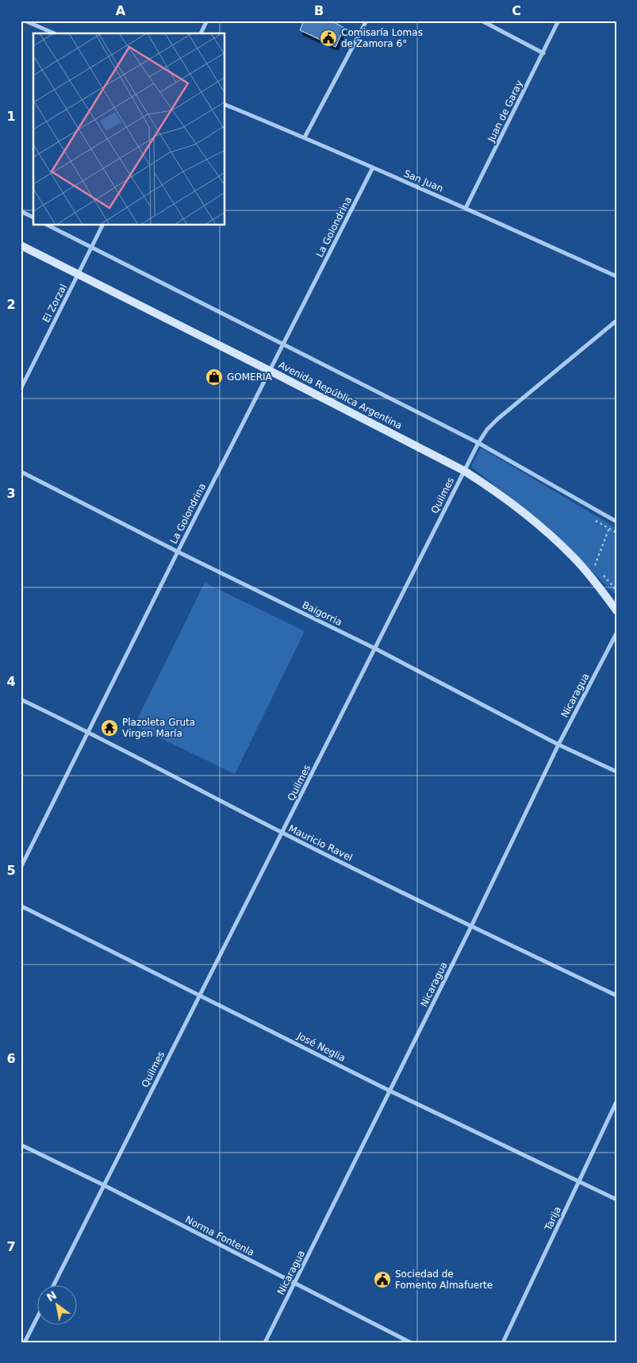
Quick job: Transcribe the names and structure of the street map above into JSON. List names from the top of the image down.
{
  "streets": {
    "main road": ["Avenida República Argentina"],
    "street": [
      "Juan de Garay",
      "San Juan",
      "La Golondrina",
      "El Zorzal",
      "Quilmes",
      "Baigorria",
      "Nicaragua",
      "Mauricio Ravel",
      "José Neglia",
      "Tarija",
      "Norma Fontenla"
    ]
  },
  "crossings": [
    ["Juan de Garay", "San Juan"],
    ["San Juan", "La Golondrina"],
    ["La Golondrina", "Avenida República Argentina"],
    ["La Golondrina", "Baigorria"],
    ["La Golondrina", "Mauricio Ravel"],
    ["El Zorzal", "Avenida República Argentina"],
    ["Avenida República Argentina", "Quilmes"],
    ["Quilmes", "Baigorria"],
    ["Quilmes", "Mauricio Ravel"],
    ["Quilmes", "José Neglia"],
    ["Quilmes", "Norma Fontenla"],
    ["Baigorria", "Nicaragua"],
    ["Nicaragua", "Mauricio Ravel"],
    ["Nicaragua", "José Neglia"],
    ["Nicaragua", "Norma Fontenla"],
    ["José Neglia", "Tarija"]
  ],
  "places": {
    "public building": ["Comisaría Lomas de Zamora 6°", "Sociedad de Fomento Almafuerte"],
    "shop": ["GOMERIA"],
    "temple": ["Plazoleta Gruta Virgen María"]
  },
  "north": "top left",
  "grid": {
    "columns": ["A", "B", "C"],
    "rows": [
      "1",
      "2",
      "3",
      "4",
      "5",
      "6",
      "7"
    ]
  }
}
